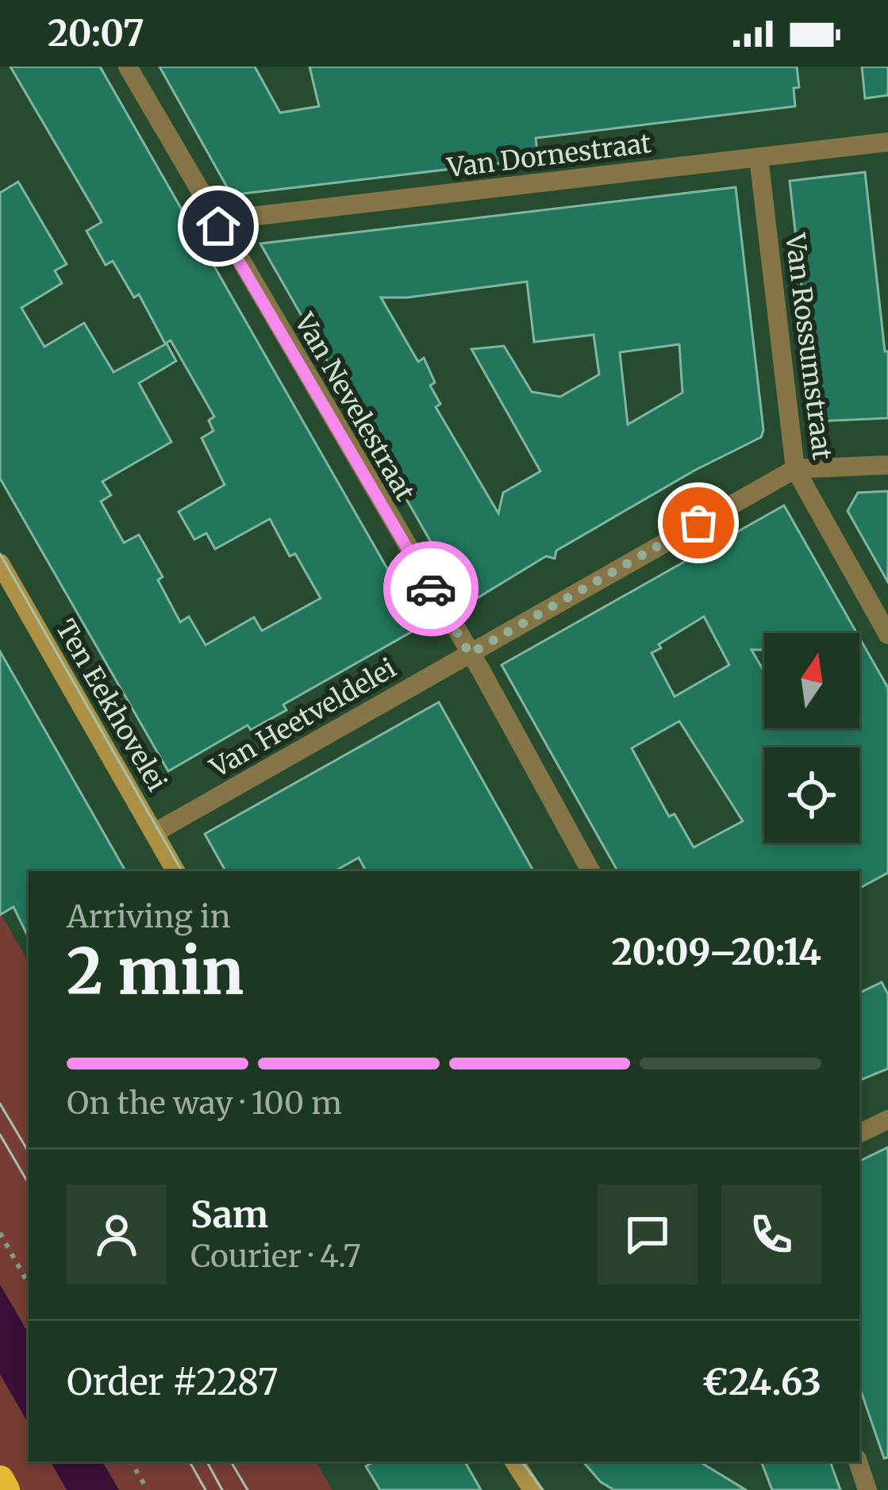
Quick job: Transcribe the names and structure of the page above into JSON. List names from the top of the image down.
{
  "streets": {
    "street": [
      "Van Dornestraat",
      "Van Rossumstraat",
      "Van Nevelestraat",
      "Ten Eekhovelei",
      "Van Heetveldelei"
    ]
  },
  "crossings": [
    ["Van Dornestraat", "Van Rossumstraat"],
    ["Van Dornestraat", "Van Nevelestraat"],
    ["Van Rossumstraat", "Van Heetveldelei"],
    ["Van Nevelestraat", "Van Heetveldelei"],
    ["Ten Eekhovelei", "Van Heetveldelei"]
  ],
  "north": "top",
  "page": {
    "status": "20:07",
    "heading": ["2 min", "Arriving in", "20:09–20:14"],
    "panel": [
      "Sam",
      "Courier · 4.7",
      "Order #2287",
      "€24.63"
    ],
    "bar": "On the way · 100 m"
  }
}
